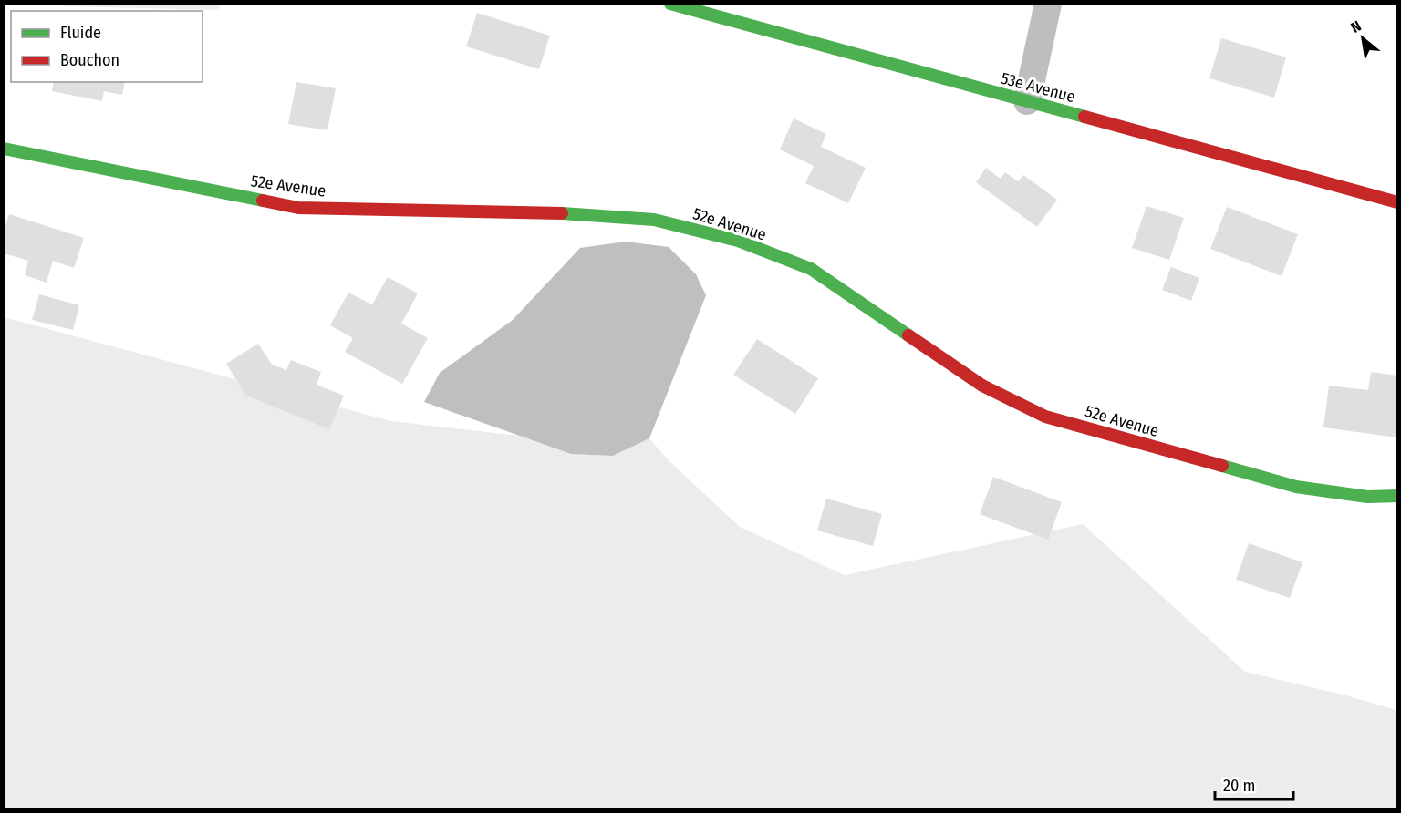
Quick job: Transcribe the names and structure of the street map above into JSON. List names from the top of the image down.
{
  "streets": {
    "street": ["53e Avenue", "52e Avenue"]
  },
  "legend": ["Fluide", "Bouchon"],
  "scale_bar": "20 m",
  "north": "top left"
}
